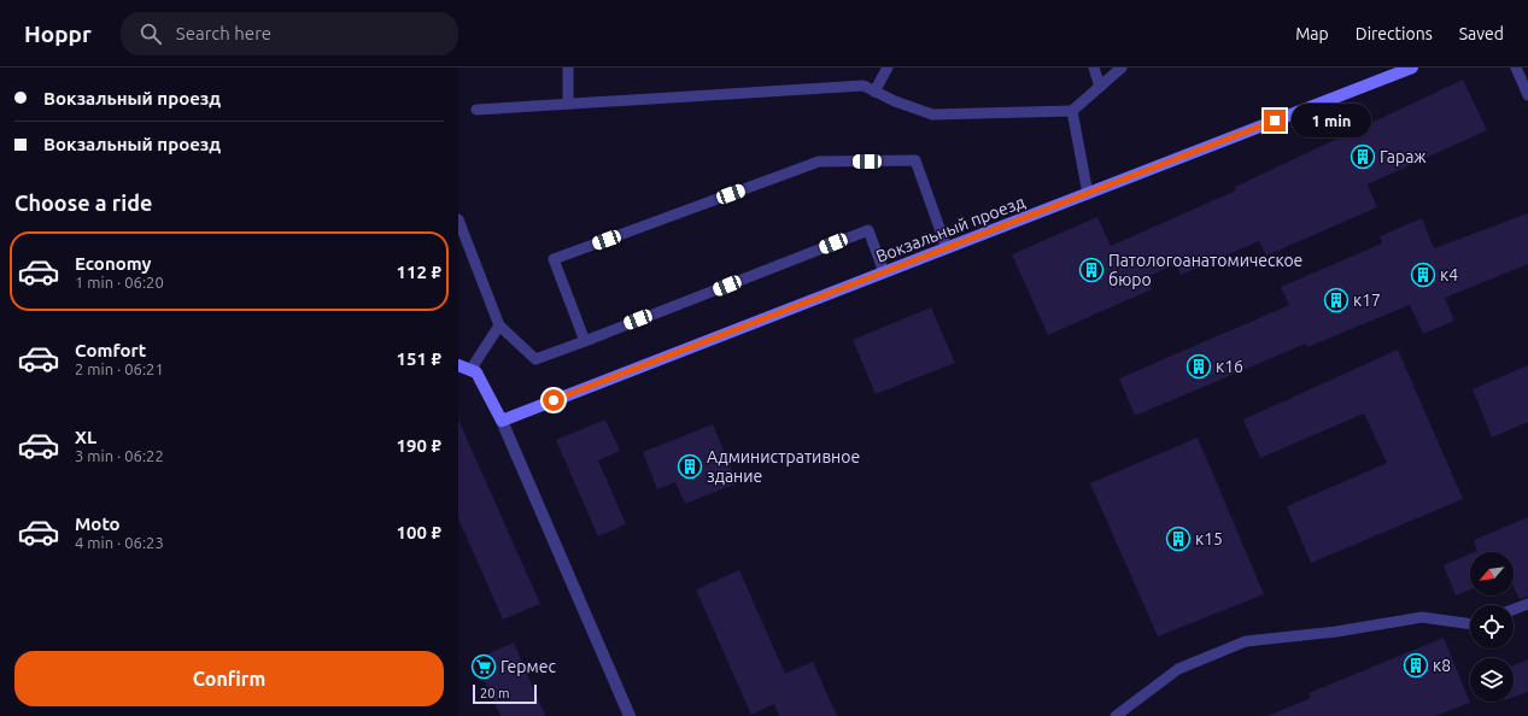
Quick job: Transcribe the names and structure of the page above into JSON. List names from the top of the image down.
{
  "streets": {
    "street": ["Вокзальный проезд"]
  },
  "places": {
    "building": [
      "Гараж",
      "Патологоанатомическое бюро",
      "к4",
      "к17",
      "к16",
      "Административное здание",
      "к15",
      "к8"
    ],
    "supermarket": ["Гермес"]
  },
  "scale_bar": "20 m",
  "north": "bottom left",
  "page": {
    "header": "Hoppr",
    "search": "Search here",
    "nav": ["Map", "Directions", "Saved"],
    "banner": ["Вокзальный проезд", "Вокзальный проезд"],
    "bubble": "1 min",
    "heading": "Choose a ride",
    "list": [
      {
        "name": "Economy",
        "note": "1 min · 06:20",
        "value": "112 ₽"
      },
      {
        "name": "Comfort",
        "note": "2 min · 06:21",
        "value": "151 ₽"
      },
      {
        "name": "XL",
        "note": "3 min · 06:22",
        "value": "190 ₽"
      },
      {
        "name": "Moto",
        "note": "4 min · 06:23",
        "value": "100 ₽"
      }
    ],
    "buttons": "Confirm",
    "scale": "20 m"
  }
}
